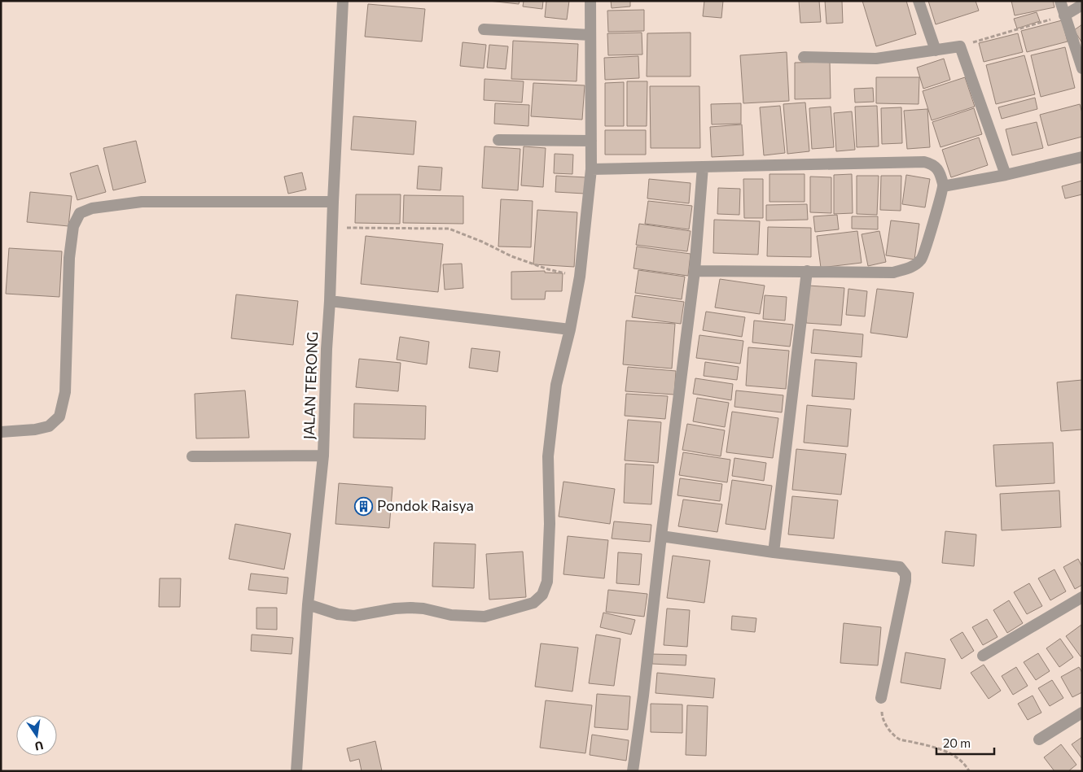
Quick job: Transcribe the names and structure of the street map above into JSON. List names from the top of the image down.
{
  "streets": {
    "street": ["JALAN TERONG"]
  },
  "places": {
    "building": ["Pondok Raisya"]
  },
  "scale_bar": "20 m",
  "north": "bottom"
}
